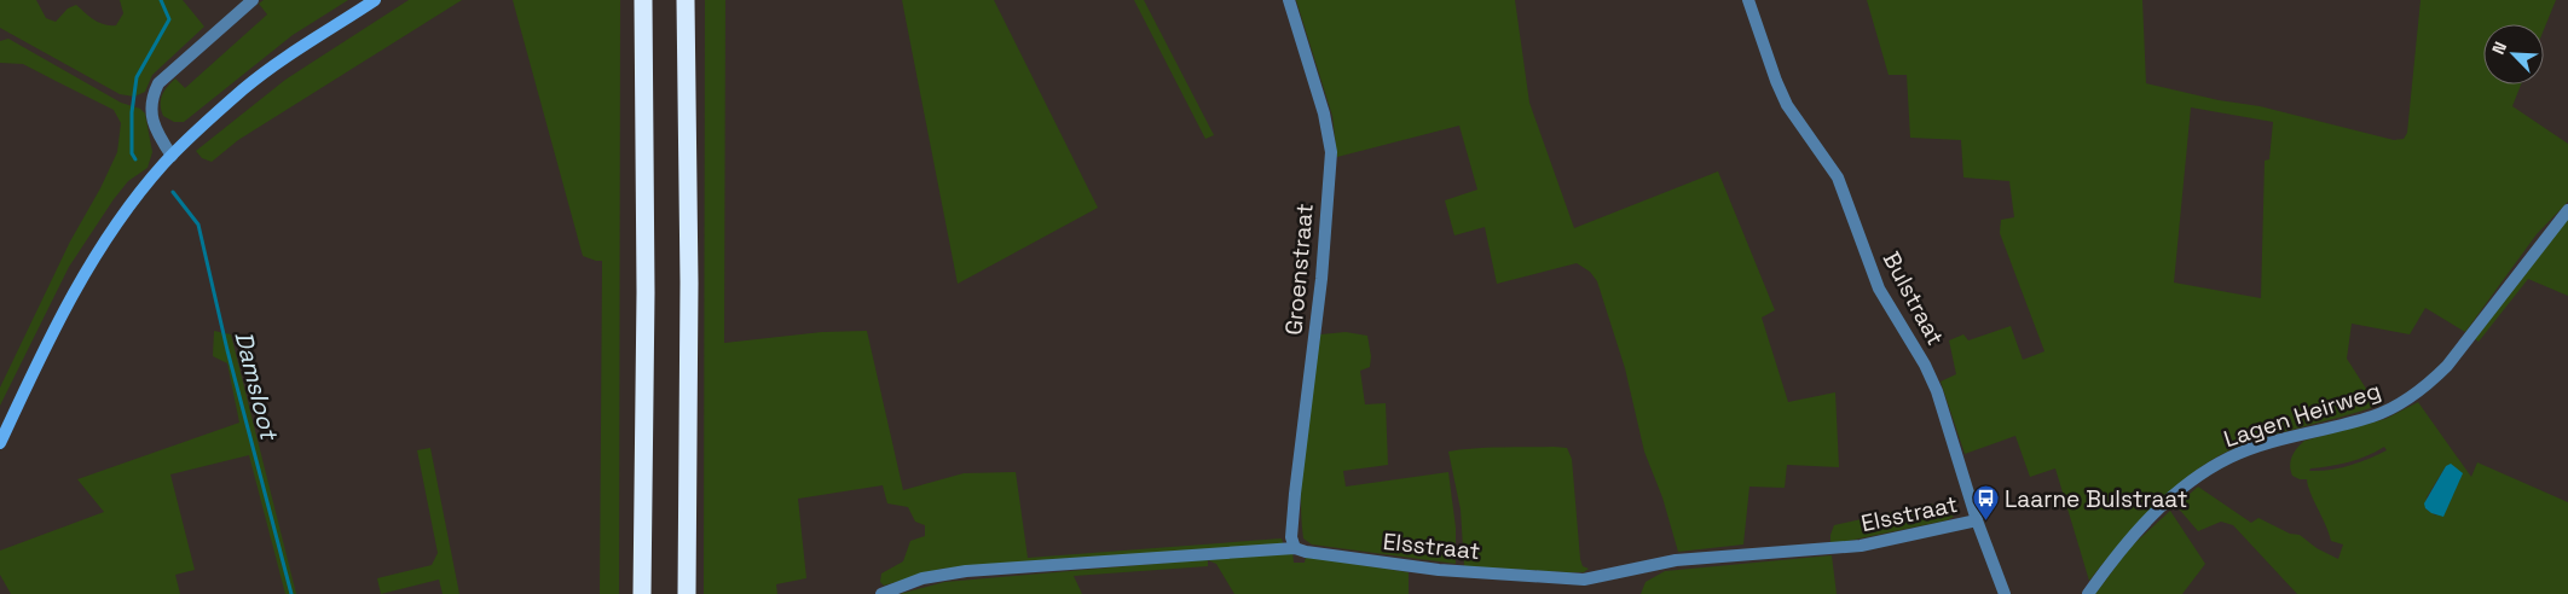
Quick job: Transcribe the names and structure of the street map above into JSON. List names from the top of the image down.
{
  "streets": {
    "street": [
      "Groenstraat",
      "Bulstraat",
      "Lagen Heirweg",
      "Elsstraat"
    ]
  },
  "crossings": [
    ["Groenstraat", "Elsstraat"],
    ["Bulstraat", "Elsstraat"]
  ],
  "water": ["Damsloot"],
  "places": {
    "bus stop": ["Laarne Bulstraat"]
  },
  "north": "top left"
}
